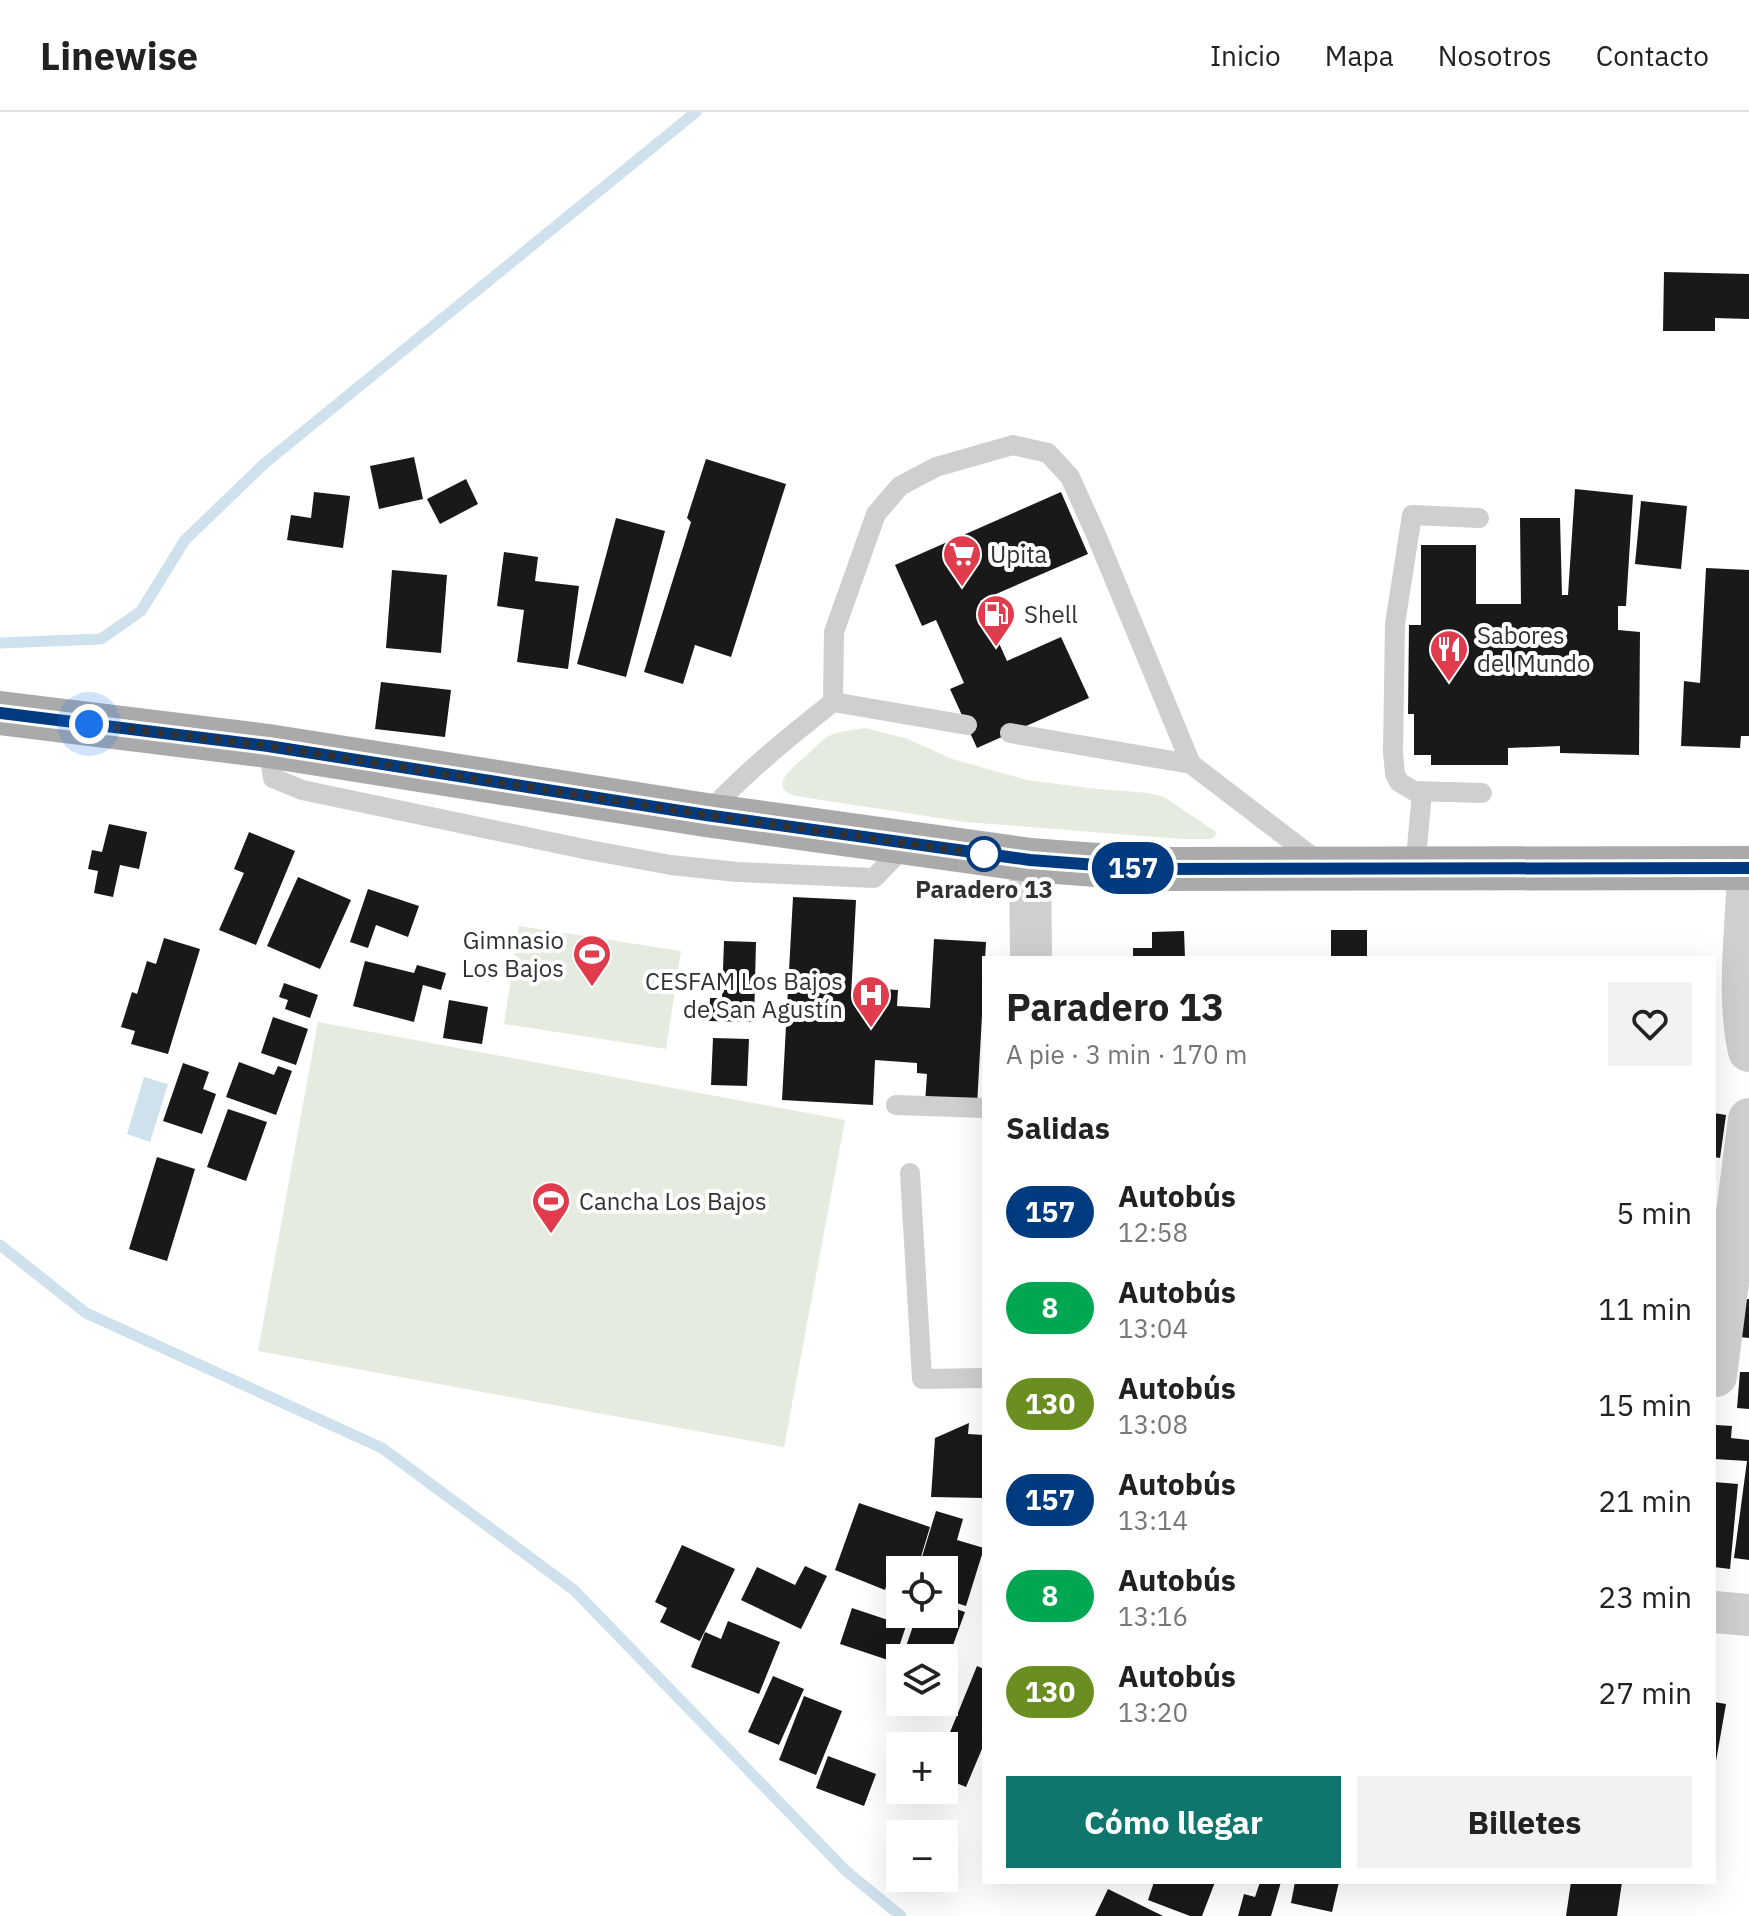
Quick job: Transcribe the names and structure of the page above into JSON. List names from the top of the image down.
{
  "places": {
    "supermarket": ["Upita"],
    "fuel station": ["Shell"],
    "restaurant": ["Sabores del Mundo"],
    "other": ["Paradero 13"],
    "sports": ["Gimnasio Los Bajos", "Cancha Los Bajos"],
    "hospital": ["CESFAM Los Bajos de San Agustín"]
  },
  "lines": ["bus line 157"],
  "page": {
    "header": "Linewise",
    "nav": [
      "Inicio",
      "Mapa",
      "Nosotros",
      "Contacto"
    ],
    "on_map": "157",
    "heading": [
      ["Paradero 13", "A pie · 3 min · 170 m"],
      "Salidas"
    ],
    "list": [
      {
        "mark": "157",
        "name": "Autobús",
        "note": "12:58",
        "value": "5 min"
      },
      {
        "mark": "8",
        "name": "Autobús",
        "note": "13:04",
        "value": "11 min"
      },
      {
        "mark": "130",
        "name": "Autobús",
        "note": "13:08",
        "value": "15 min"
      },
      {
        "mark": "157",
        "name": "Autobús",
        "note": "13:14",
        "value": "21 min"
      },
      {
        "mark": "8",
        "name": "Autobús",
        "note": "13:16",
        "value": "23 min"
      },
      {
        "mark": "130",
        "name": "Autobús",
        "note": "13:20",
        "value": "27 min"
      }
    ],
    "map_buttons": ["+", "−"],
    "buttons": ["Cómo llegar", "Billetes"]
  }
}
